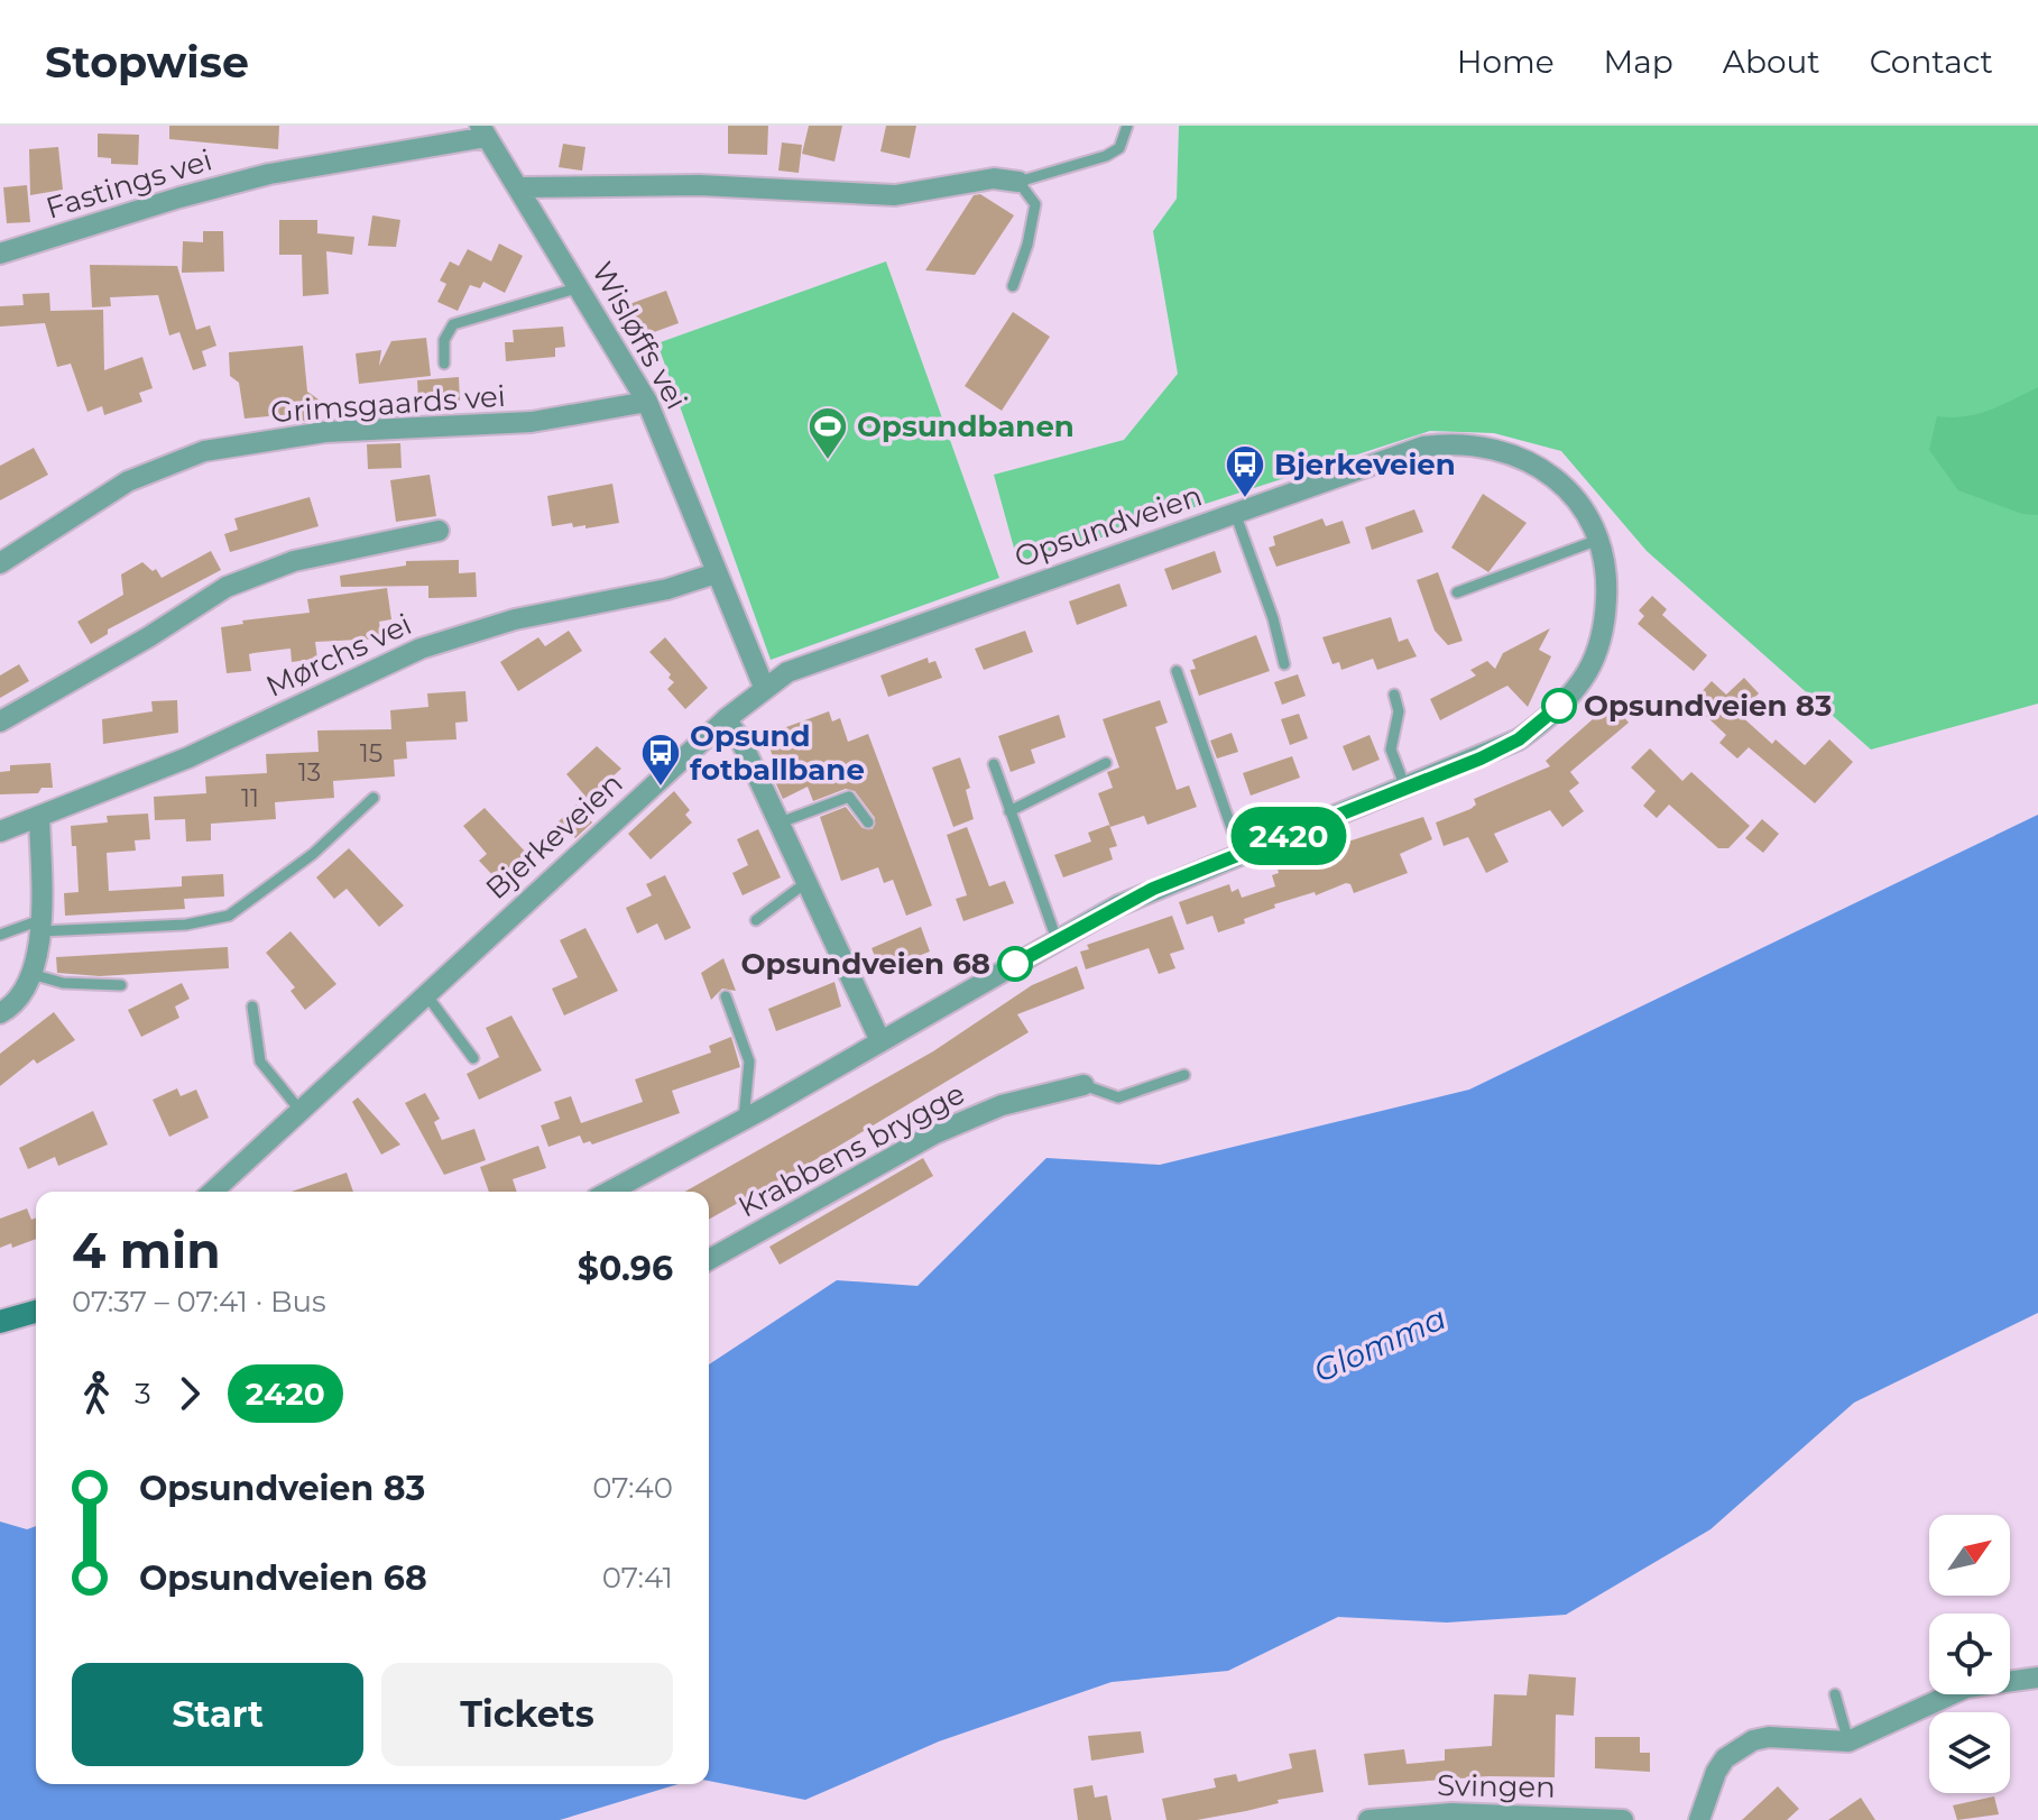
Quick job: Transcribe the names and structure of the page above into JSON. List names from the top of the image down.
{
  "streets": {
    "street": [
      "Fastings vei",
      "Wisløffs vei",
      "Grimsgaards vei",
      "Opsundveien",
      "Mørchs vei",
      "Bjerkeveien",
      "Krabbens brygge",
      "Svingen"
    ]
  },
  "crossings": [
    ["Fastings vei", "Wisløffs vei"],
    ["Wisløffs vei", "Grimsgaards vei"],
    ["Wisløffs vei", "Opsundveien"],
    ["Wisløffs vei", "Mørchs vei"],
    ["Wisløffs vei", "Bjerkeveien"],
    ["Opsundveien", "Bjerkeveien"]
  ],
  "water": ["Glomma"],
  "places": {
    "sports": ["Opsundbanen"],
    "bus stop": ["Bjerkeveien", "Opsund fotballbane"],
    "other": ["Opsundveien 83", "Opsundveien 68"]
  },
  "lines": ["bus line 2420"],
  "house_numbers": ["15", "13", "11"],
  "north": "top right",
  "page": {
    "header": "Stopwise",
    "nav": [
      "Home",
      "Map",
      "About",
      "Contact"
    ],
    "on_map": "2420",
    "heading": ["4 min", "07:37 – 07:41 · Bus", "$0.96"],
    "legs": ["3", "2420"],
    "list": [
      {
        "name": "Opsundveien 83",
        "value": "07:40"
      },
      {
        "name": "Opsundveien 68",
        "value": "07:41"
      }
    ],
    "buttons": ["Start", "Tickets"]
  }
}
